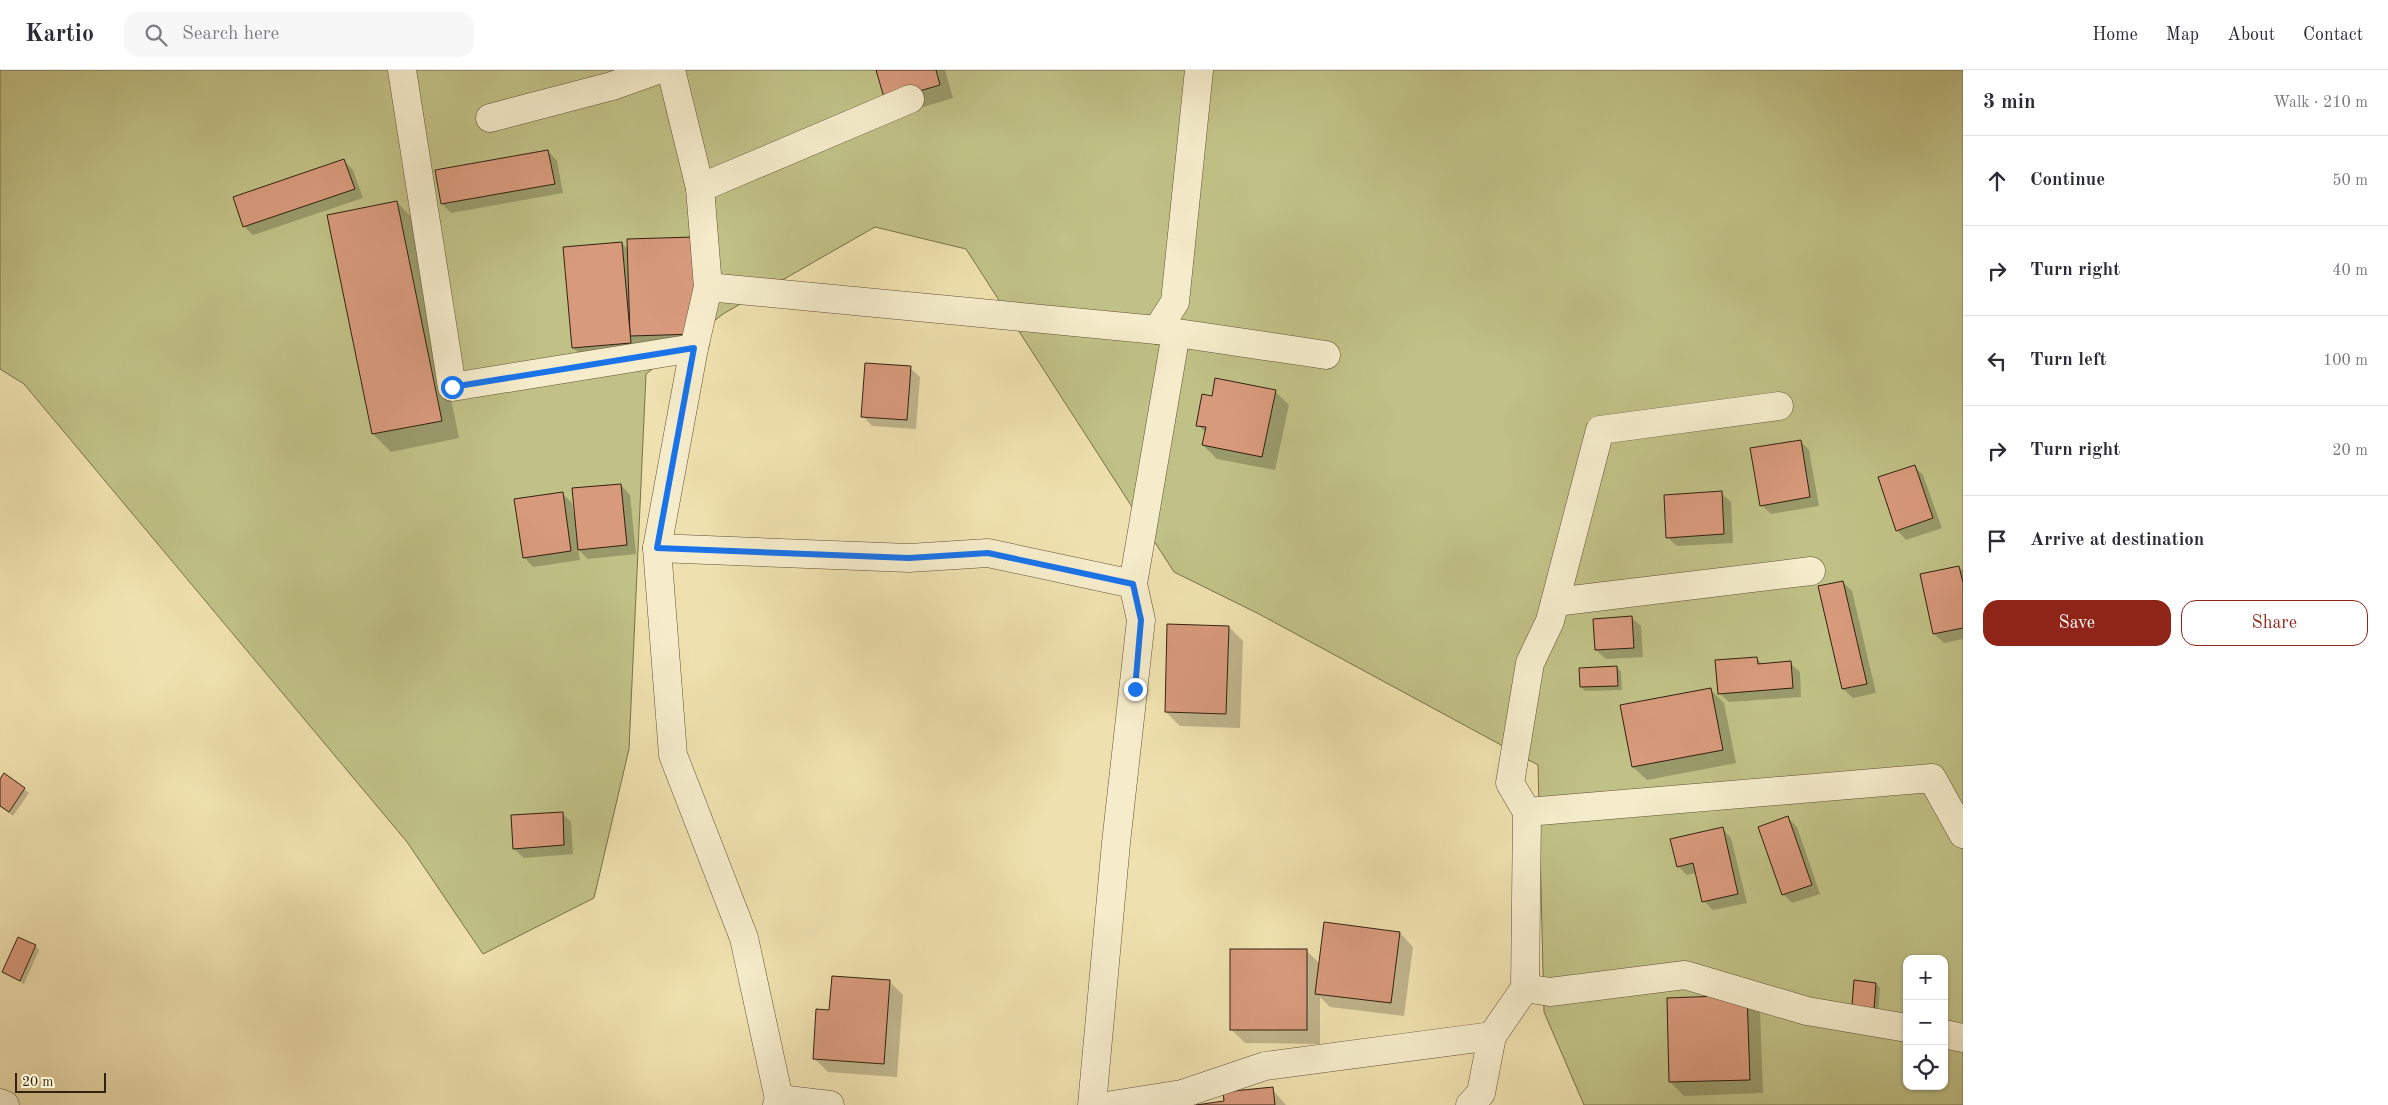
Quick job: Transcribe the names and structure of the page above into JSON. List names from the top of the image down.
{
  "scale_bar": "20 m",
  "page": {
    "header": "Kartio",
    "search": "Search here",
    "nav": [
      "Home",
      "Map",
      "About",
      "Contact"
    ],
    "heading": ["3 min", "Walk · 210 m"],
    "list": [
      ["Continue", "50 m"],
      ["Turn right", "40 m"],
      ["Turn left", "100 m"],
      ["Turn right", "20 m"],
      "Arrive at destination"
    ],
    "buttons": ["Save", "Share"],
    "map_buttons": ["+", "−"],
    "scale": "20 m"
  }
}
